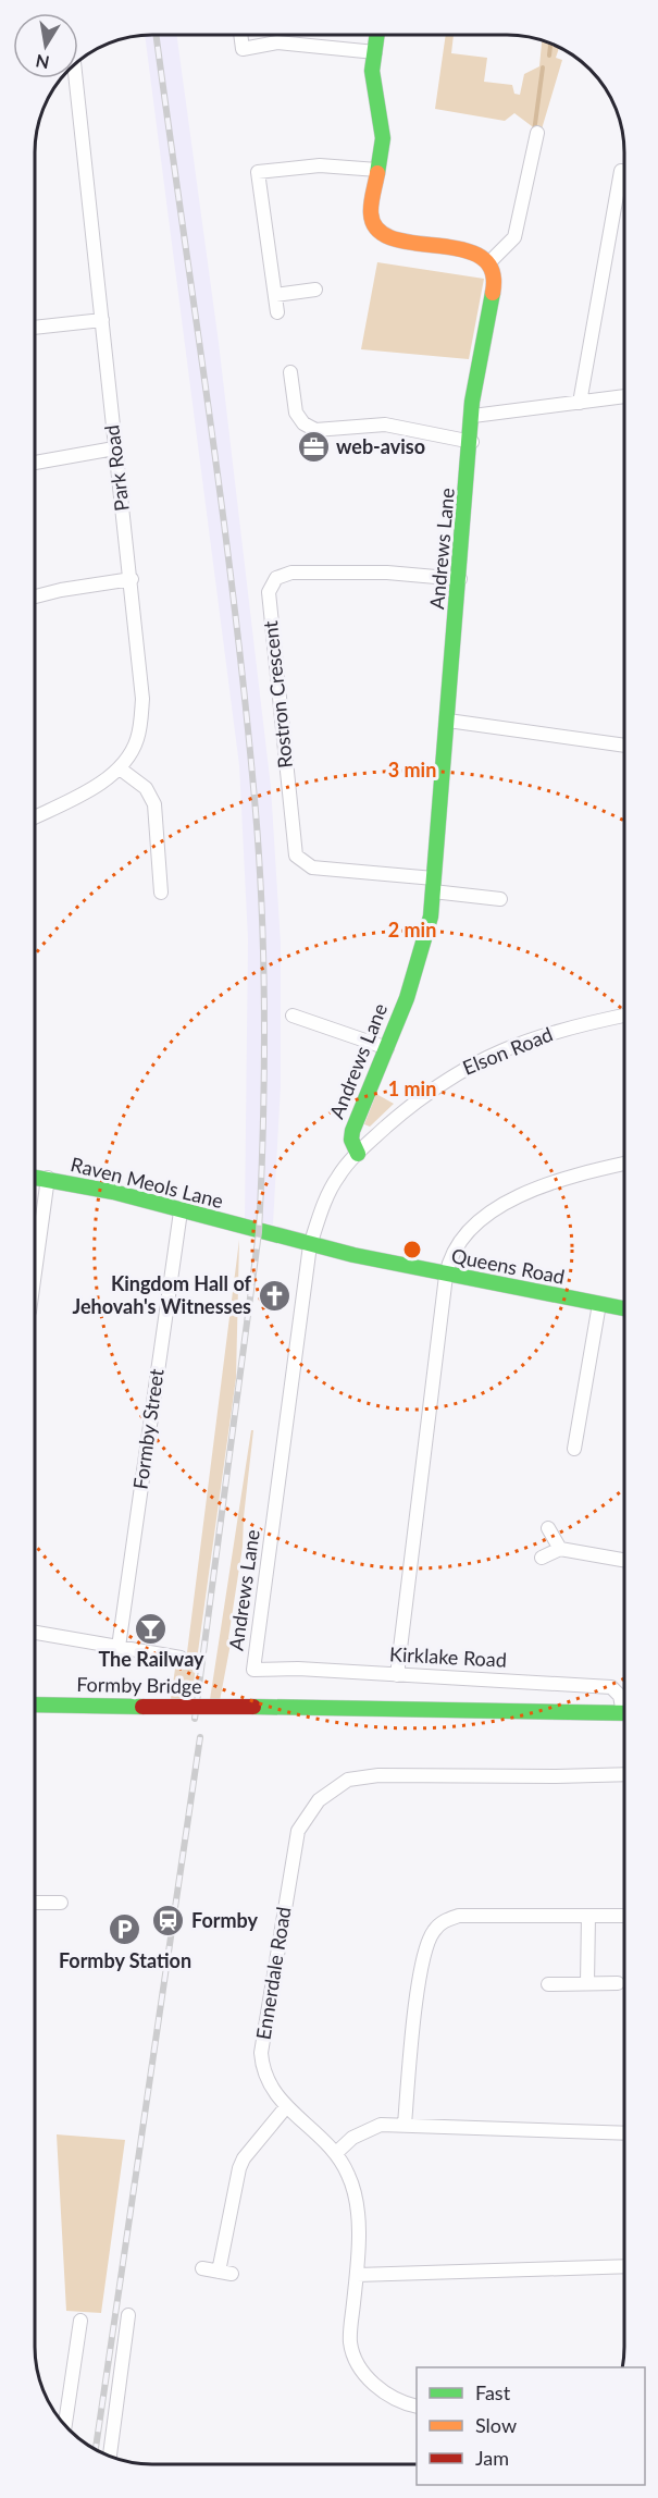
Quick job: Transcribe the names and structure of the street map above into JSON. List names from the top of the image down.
{
  "streets": {
    "street": [
      "Park Road",
      "Andrews Lane",
      "Rostron Crescent",
      "Elson Road",
      "Raven Meols Lane",
      "Queens Road",
      "Formby Street",
      "Kirklake Road",
      "Formby Bridge",
      "Ennerdale Road"
    ]
  },
  "crossings": [
    ["Andrews Lane", "Rostron Crescent"],
    ["Andrews Lane", "Elson Road"],
    ["Andrews Lane", "Queens Road"],
    ["Andrews Lane", "Kirklake Road"],
    ["Elson Road", "Queens Road"],
    ["Raven Meols Lane", "Queens Road"],
    ["Raven Meols Lane", "Formby Street"],
    ["Kirklake Road", "Formby Bridge"]
  ],
  "places": {
    "office": ["web-aviso"],
    "church": ["Kingdom Hall of Jehovah's Witnesses"],
    "bar": ["The Railway"],
    "station": ["Formby"],
    "parking": ["Formby Station"]
  },
  "legend": ["Fast", "Slow", "Jam"],
  "north": "bottom",
  "rings": ["3 min", "2 min", "1 min"]
}
